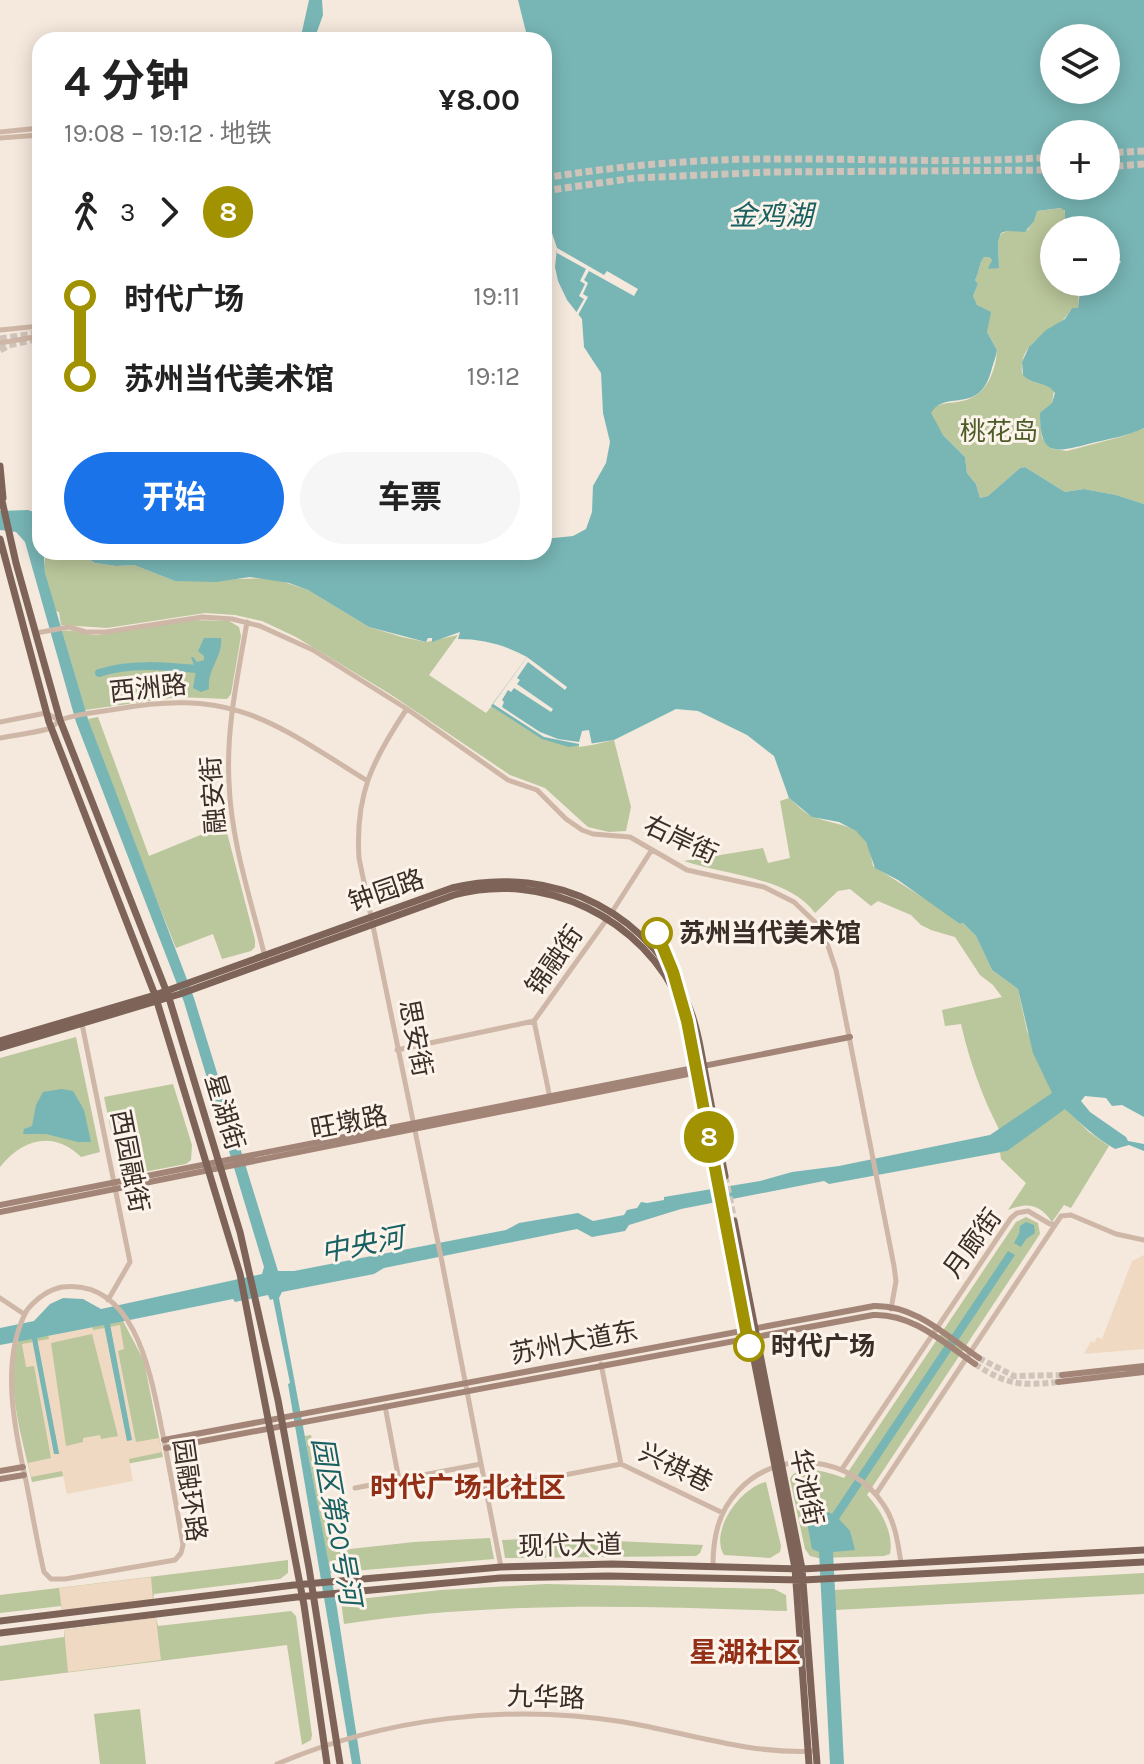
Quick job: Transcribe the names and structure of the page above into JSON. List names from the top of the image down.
{
  "streets": {
    "main road": [
      "钟园路",
      "星湖街",
      "旺墩路",
      "苏州大道东",
      "华池街",
      "现代大道"
    ],
    "street": [
      "西洲路",
      "融安街",
      "右岸街",
      "锦融街",
      "思安街",
      "西园融街",
      "月廊街",
      "兴祺巷",
      "园融环路",
      "九华路"
    ]
  },
  "crossings": [
    ["西洲路", "融安街"],
    ["西洲路", "思安街"],
    ["西洲路", "星湖街"],
    ["融安街", "右岸街"],
    ["融安街", "钟园路"],
    ["右岸街", "锦融街"],
    ["右岸街", "思安街"],
    ["右岸街", "星湖街"],
    ["右岸街", "旺墩路"],
    ["右岸街", "苏州大道东"],
    ["钟园路", "锦融街"],
    ["钟园路", "思安街"],
    ["钟园路", "星湖街"],
    ["钟园路", "旺墩路"],
    ["钟园路", "西园融街"],
    ["锦融街", "旺墩路"],
    ["思安街", "旺墩路"],
    ["思安街", "苏州大道东"],
    ["思安街", "现代大道"],
    ["星湖街", "旺墩路"],
    ["星湖街", "苏州大道东"],
    ["星湖街", "现代大道"],
    ["星湖街", "九华路"],
    ["旺墩路", "西园融街"],
    ["西园融街", "园融环路"],
    ["月廊街", "苏州大道东"],
    ["苏州大道东", "兴祺巷"],
    ["苏州大道东", "华池街"],
    ["苏州大道东", "园融环路"],
    ["华池街", "现代大道"],
    ["华池街", "九华路"]
  ],
  "districts": ["时代广场北社区", "星湖社区"],
  "water": ["金鸡湖", "中央河", "园区第20号河"],
  "parks": ["桃花岛"],
  "places": ["苏州当代美术馆", "时代广场"],
  "lines": ["metro line 8"],
  "page": {
    "on_map": "8",
    "map_buttons": ["+", "−"],
    "heading": ["4 分钟", "19:08 – 19:12 · 地铁", "¥8.00"],
    "legs": ["3", "8"],
    "list": [
      {
        "name": "时代广场",
        "value": "19:11"
      },
      {
        "name": "苏州当代美术馆",
        "value": "19:12"
      }
    ],
    "buttons": ["开始", "车票"]
  }
}
